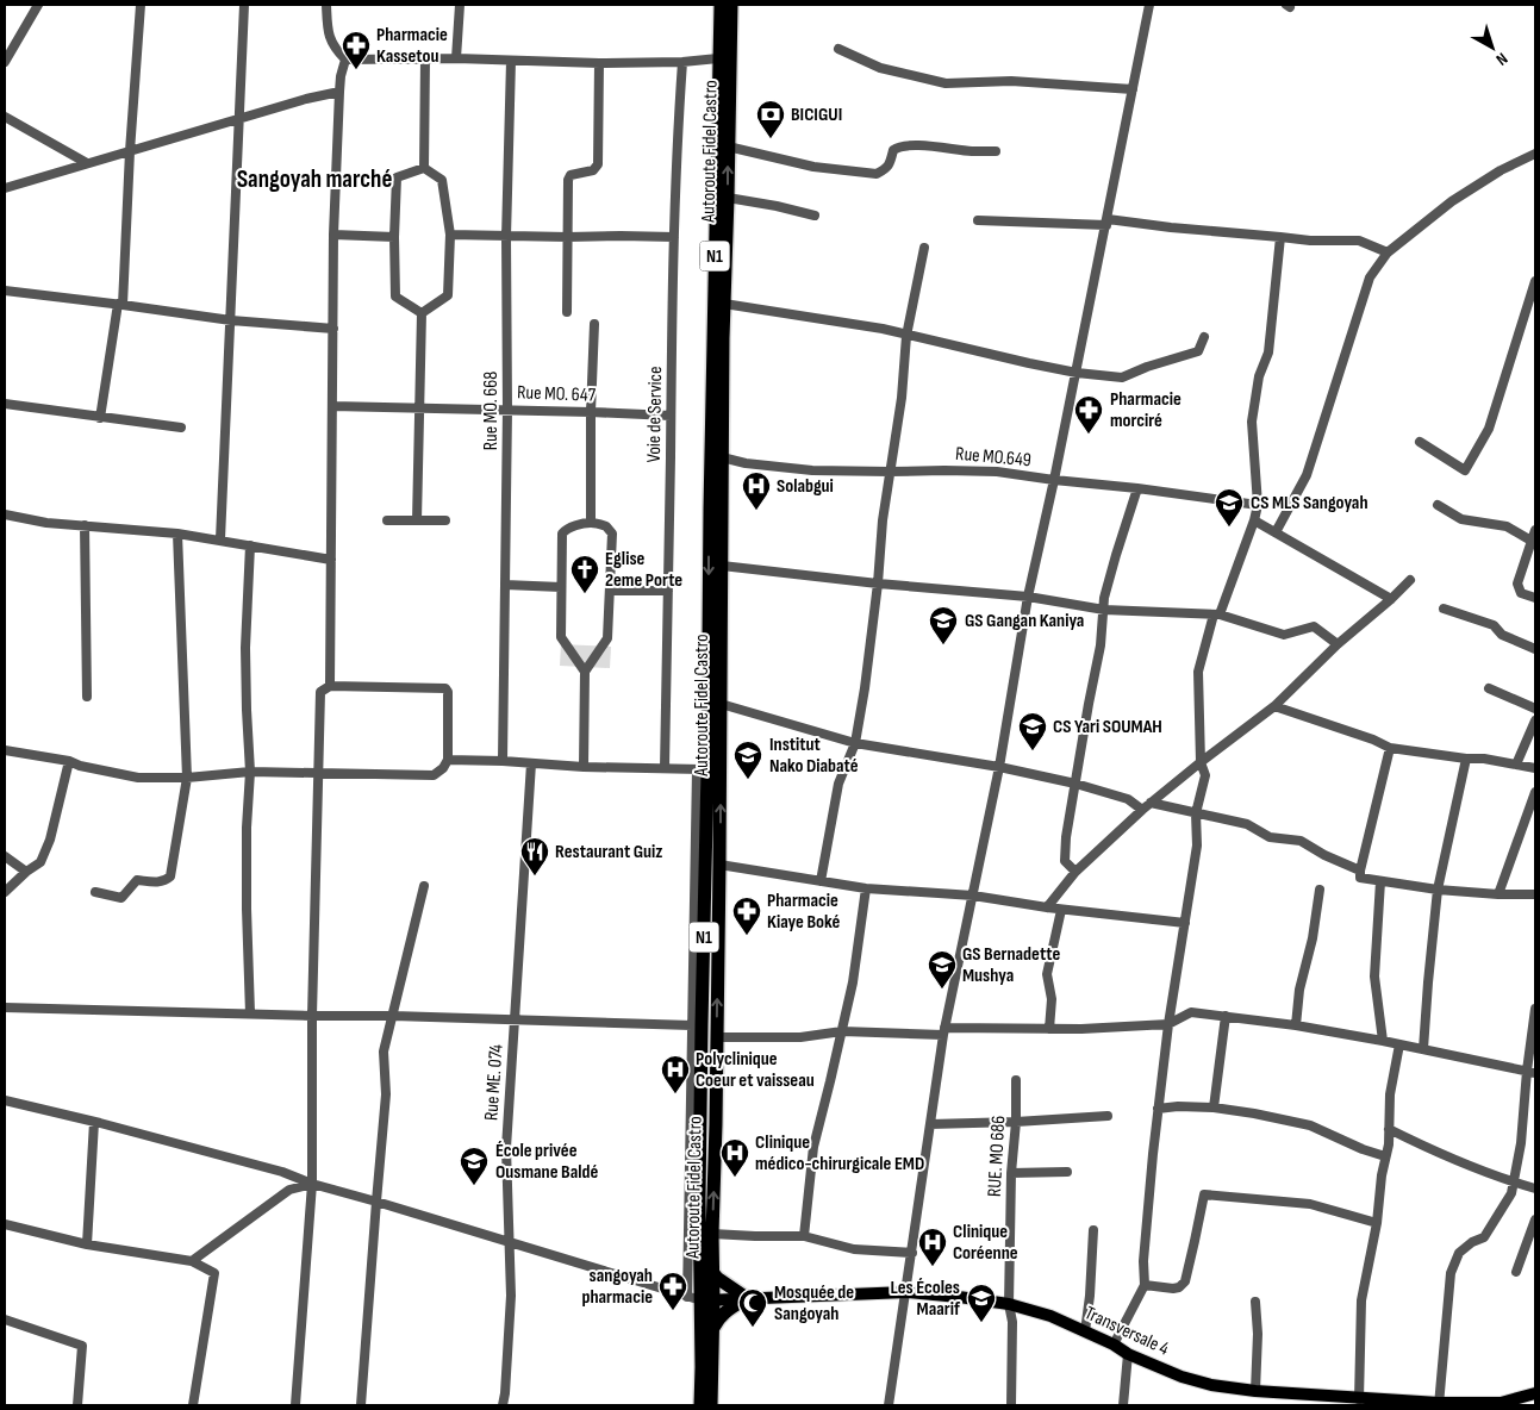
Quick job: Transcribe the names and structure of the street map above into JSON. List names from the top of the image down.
{
  "streets": {
    "highway": ["Autoroute Fidel Castro", "N1"],
    "main road": ["Transversale 4"],
    "street": [
      "Rue MO. 647",
      "Rue MO. 668",
      "Voie de Service",
      "Rue MO.649",
      "Rue ME. 074",
      "RUE. MO 686"
    ]
  },
  "crossings": [
    ["Autoroute Fidel Castro", "Rue MO.649"],
    ["Autoroute Fidel Castro", "Transversale 4"],
    ["Rue MO. 647", "Rue MO. 668"],
    ["Rue MO. 647", "Voie de Service"],
    ["RUE. MO 686", "Transversale 4"]
  ],
  "districts": ["Sangoyah marché"],
  "places": {
    "pharmacy": [
      "Pharmacie Kassetou",
      "Pharmacie morciré",
      "Pharmacie Kiaye Boké",
      "sangoyah pharmacie"
    ],
    "bank": ["BICIGUI"],
    "hospital": [
      "Solabgui",
      "Polyclinique Coeur et vaisseau",
      "Clinique médico-chirurgicale EMD",
      "Clinique Coréenne"
    ],
    "school or university": [
      "CS MLS Sangoyah",
      "GS Gangan Kaniya",
      "CS Yari SOUMAH",
      "Institut Nako Diabaté",
      "GS Bernadette Mushya",
      "École privée Ousmane Baldé",
      "Les Écoles Maarif"
    ],
    "church": ["Eglise 2eme Porte"],
    "restaurant": ["Restaurant Guiz"],
    "mosque": ["Mosquée de Sangoyah"]
  },
  "north": "bottom right"
}
